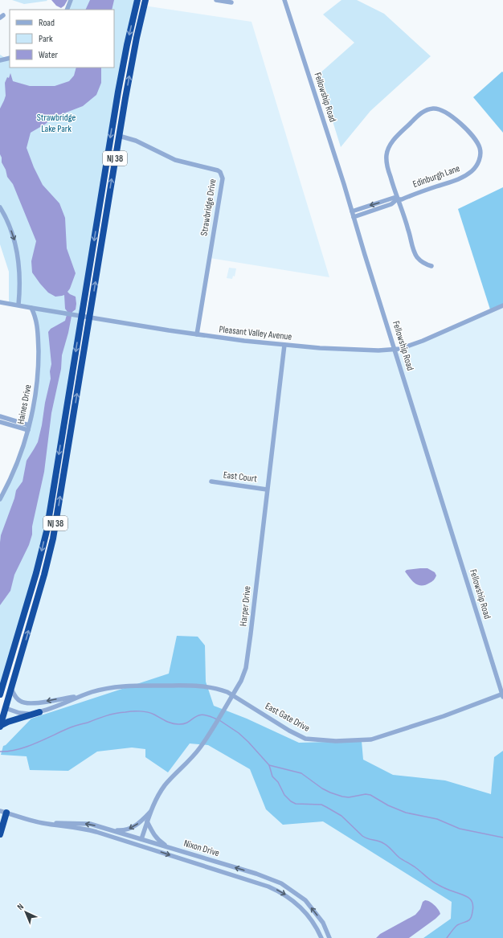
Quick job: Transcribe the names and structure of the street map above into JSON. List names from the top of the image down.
{
  "streets": {
    "highway": ["NJ 38"],
    "street": [
      "Fellowship Road",
      "Edinburgh Lane",
      "Strawbridge Drive",
      "Pleasant Valley Avenue",
      "Haines Drive",
      "East Court",
      "Harper Drive",
      "East Gate Drive",
      "Nixon Drive"
    ]
  },
  "crossings": [
    ["Fellowship Road", "Edinburgh Lane"],
    ["Fellowship Road", "Pleasant Valley Avenue"],
    ["Fellowship Road", "East Gate Drive"],
    ["NJ 38", "Strawbridge Drive"],
    ["NJ 38", "Pleasant Valley Avenue"],
    ["NJ 38", "East Gate Drive"],
    ["Strawbridge Drive", "Pleasant Valley Avenue"],
    ["Pleasant Valley Avenue", "Haines Drive"],
    ["Pleasant Valley Avenue", "Harper Drive"],
    ["East Court", "Harper Drive"],
    ["Harper Drive", "East Gate Drive"],
    ["Harper Drive", "Nixon Drive"]
  ],
  "parks": ["Strawbridge Lake Park"],
  "legend": ["Road", "Park", "Water"],
  "north": "top left"
}
